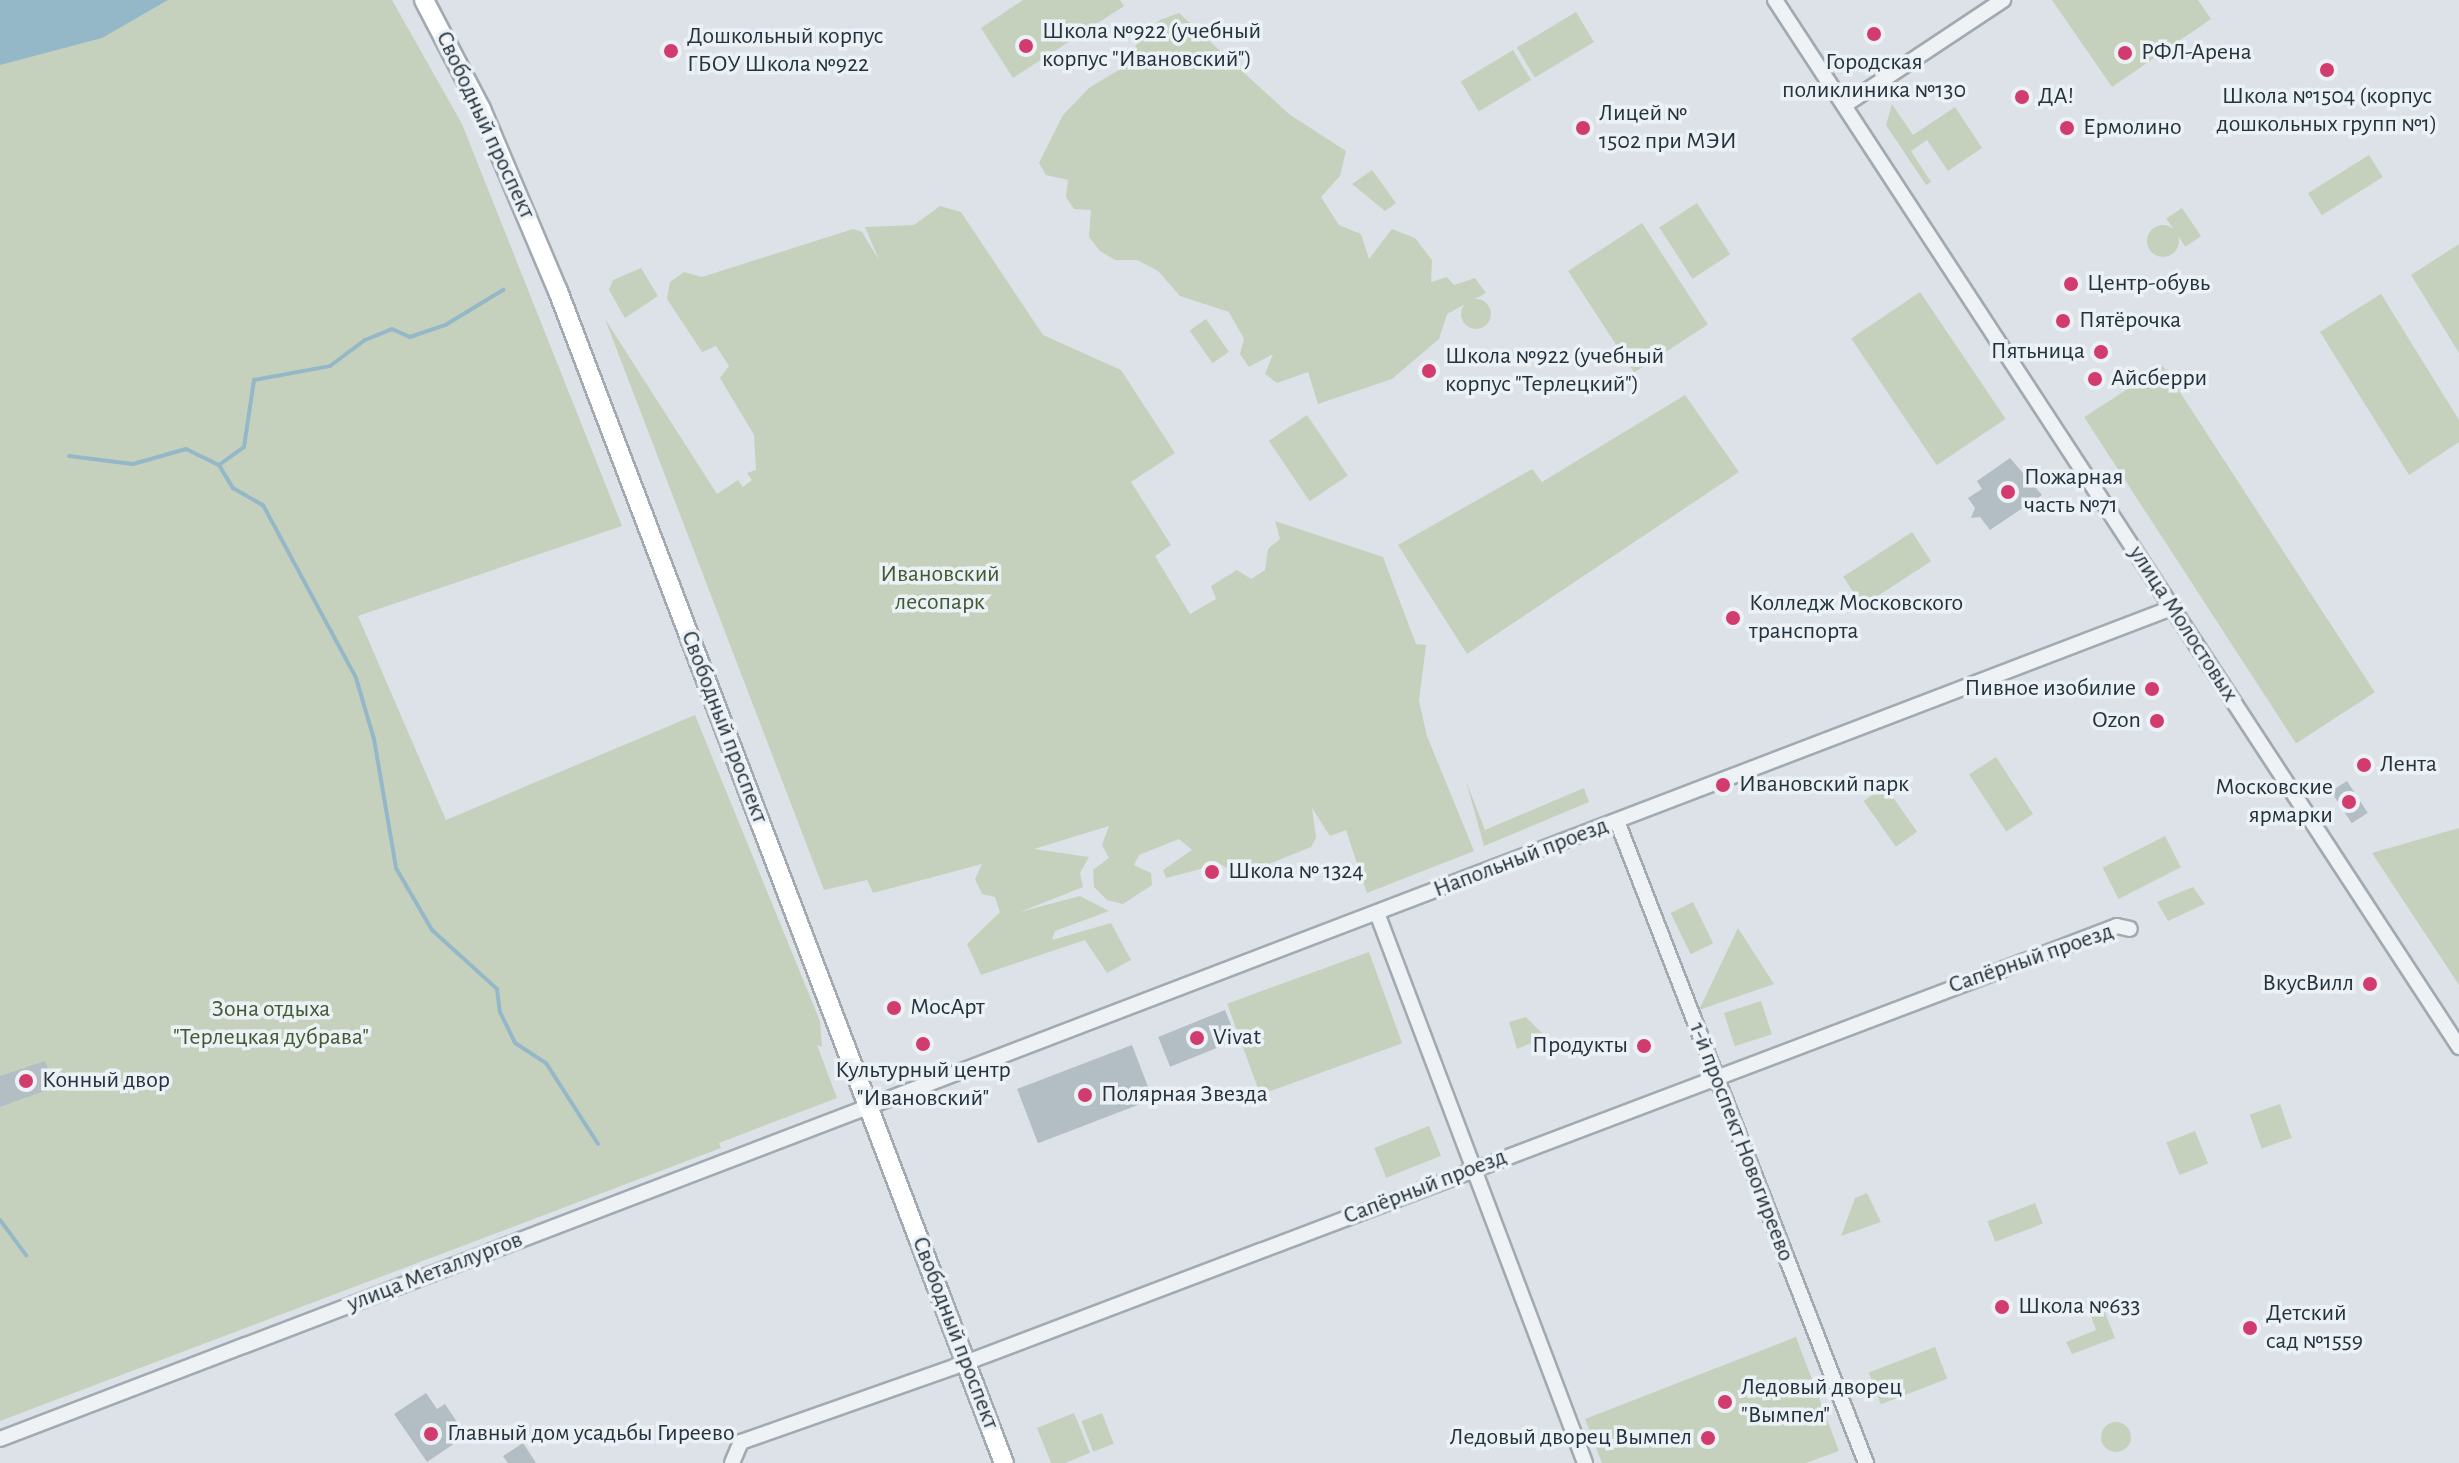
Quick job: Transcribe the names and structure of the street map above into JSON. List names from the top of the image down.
{
  "streets": {
    "main road": ["Свободный проспект"],
    "street": [
      "улица Молостовых",
      "Напольный проезд",
      "Сапёрный проезд",
      "1-й проспект Новогиреево",
      "улица Металлургов"
    ]
  },
  "crossings": [
    ["Свободный проспект", "Напольный проезд"],
    ["Свободный проспект", "Сапёрный проезд"],
    ["Свободный проспект", "улица Металлургов"],
    ["улица Молостовых", "Напольный проезд"],
    ["Напольный проезд", "1-й проспект Новогиреево"],
    ["Напольный проезд", "улица Металлургов"],
    ["Сапёрный проезд", "1-й проспект Новогиреево"]
  ],
  "parks": ["Ивановский лесопарк", "Зона отдыха \"Терлецкая дубрава\""],
  "places": [
    "Городская поликлиника №130",
    "Школа №922 (учебный корпус \"Ивановский\")",
    "Дошкольный корпус ГБОУ Школа №922",
    "РФЛ-Арена",
    "Школа №1504 (корпус дошкольных групп №1)",
    "ДА!",
    "Лицей № 1502 при МЭИ",
    "Ермолино",
    "Центр-обувь",
    "Пятёрочка",
    "Пятьница",
    "Школа №922 (учебный корпус \"Терлецкий\")",
    "Айсберри",
    "Пожарная часть №71",
    "Колледж Московского транспорта",
    "Пивное изобилие",
    "Ozon",
    "Лента",
    "Ивановский парк",
    "Московские ярмарки",
    "Школа № 1324",
    "ВкусВилл",
    "МосАрт",
    "Vivat",
    "Культурный центр \"Ивановский\"",
    "Продукты",
    "Конный двор",
    "Полярная Звезда",
    "Школа №633",
    "Детский сад №1559",
    "Ледовый дворец \"Вымпел\"",
    "Главный дом усадьбы Гиреево",
    "Ледовый дворец Вымпел"
  ]
}
